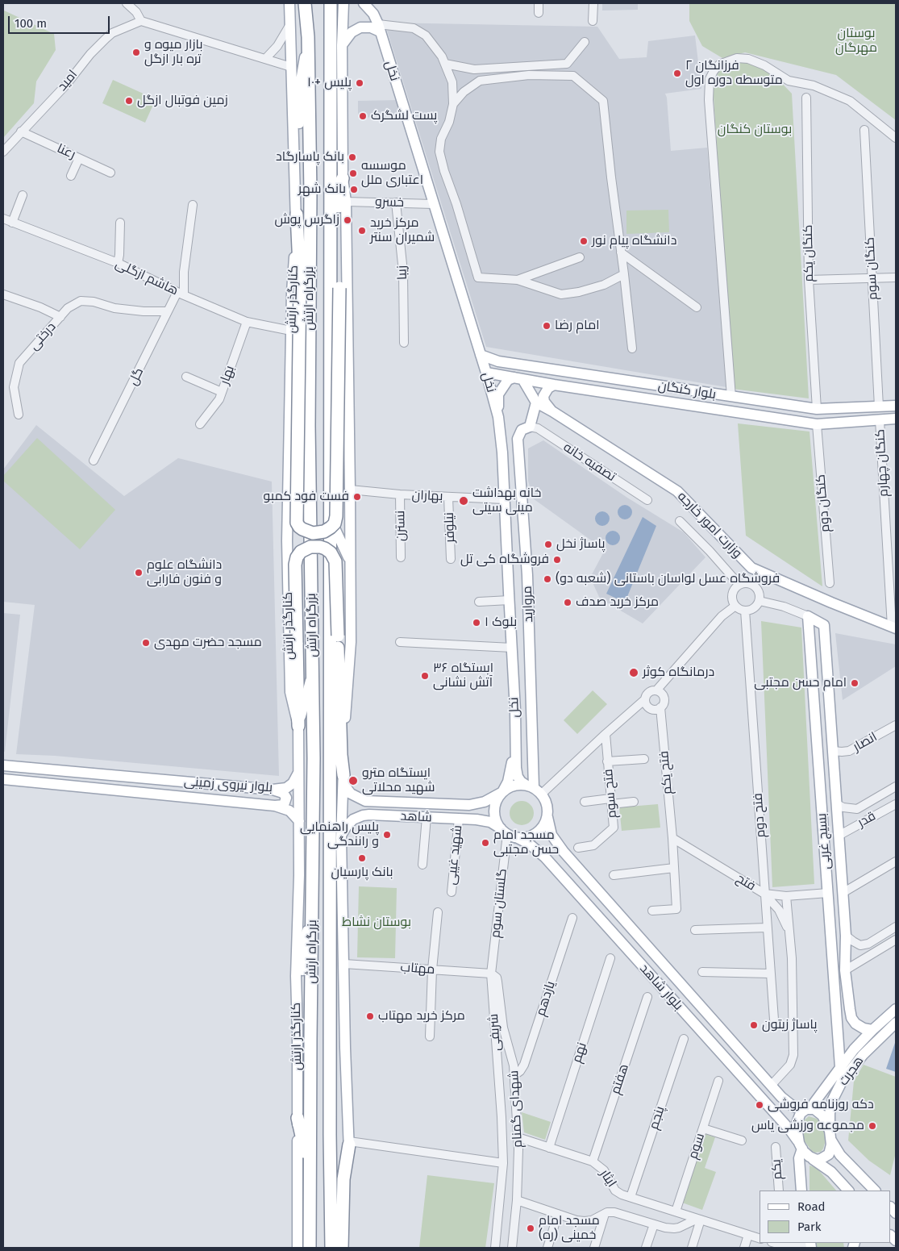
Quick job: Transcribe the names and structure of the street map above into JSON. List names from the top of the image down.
{
  "streets": {
    "highway": ["بزرگراه ارتش"],
    "main road": [
      "نخل",
      "کنارگذر ارتش",
      "بلوار کنگان",
      "وزارت امور خارجه",
      "مروارید",
      "بلوار نیروی زمینی",
      "شاهد",
      "بسیج غربی",
      "بلوار شاهد",
      "هجرت"
    ],
    "street": [
      "امید",
      "رعنا",
      "خسرو",
      "کنگان یکم",
      "کنگان سوم",
      "زیبا",
      "هاشم ازگلی",
      "درختی",
      "بهار",
      "گل",
      "تصفیه خانه",
      "کنگان چهارم",
      "بهاران",
      "کنگان دوم",
      "نسترن",
      "نیلوفر",
      "انصار",
      "فتح یکم",
      "فتح سوم",
      "فتح دوم",
      "قدر",
      "شهید غیبی",
      "فتح",
      "گلستان سوم",
      "مهتاب",
      "یازدهم",
      "شریفی",
      "نهم",
      "هفتم",
      "شهدای گمنام",
      "پنجم",
      "سوم",
      "یکم",
      "ایثار"
    ]
  },
  "crossings": [
    ["نخل", "خسرو"],
    ["نخل", "بلوار کنگان"],
    ["نخل", "بهاران"],
    ["امید", "رعنا"],
    ["خسرو", "زیبا"],
    ["کنگان یکم", "بلوار کنگان"],
    ["کنگان سوم", "بلوار کنگان"],
    ["هاشم ازگلی", "کنارگذر ارتش"],
    ["هاشم ازگلی", "بهار"],
    ["هاشم ازگلی", "گل"],
    ["کنارگذر ارتش", "بلوار نیروی زمینی"],
    ["بلوار کنگان", "کنگان چهارم"],
    ["بلوار کنگان", "کنگان دوم"],
    ["تصفیه خانه", "مروارید"],
    ["کنگان چهارم", "وزارت امور خارجه"],
    ["بهاران", "نسترن"],
    ["بهاران", "نیلوفر"],
    ["مروارید", "شاهد"],
    ["مروارید", "گلستان سوم"],
    ["مروارید", "بلوار شاهد"],
    ["انصار", "بسیج غربی"],
    ["فتح یکم", "فتح"],
    ["فتح دوم", "فتح"],
    ["شاهد", "شهید غیبی"],
    ["شاهد", "گلستان سوم"],
    ["شاهد", "بلوار شاهد"],
    ["قدر", "بسیج غربی"],
    ["بسیج غربی", "فتح"],
    ["بسیج غربی", "هجرت"],
    ["گلستان سوم", "مهتاب"],
    ["گلستان سوم", "بلوار شاهد"],
    ["گلستان سوم", "شریفی"],
    ["گلستان سوم", "شهدای گمنام"],
    ["مهتاب", "شریفی"],
    ["مهتاب", "شهدای گمنام"],
    ["بلوار شاهد", "هجرت"],
    ["یازدهم", "شهدای گمنام"],
    ["شریفی", "شهدای گمنام"],
    ["نهم", "ایثار"],
    ["هفتم", "ایثار"],
    ["شهدای گمنام", "ایثار"],
    ["پنجم", "ایثار"],
    ["سوم", "ایثار"]
  ],
  "parks": ["بوستان مهرگان", "بوستان کنگان", "بوستان نشاط"],
  "places": [
    "بازار میوه و تره بار ازگل",
    "فرزانگان ۲ متوسطه دوره اول",
    "پلیس +۱۰",
    "زمین فوتبال ازگل",
    "پست لشگرک",
    "بانک پاسارگاد",
    "موسسه اعتباری ملل",
    "بانک شهر",
    "زاگرس پوش",
    "مرکز خرید شمیران سنتر",
    "دانشگاه پیام نور",
    "امام رضا",
    "فست فود کمبو",
    "خانه بهداشت مینی سیتی",
    "پاساژ نخل",
    "فروشگاه کی تل",
    "دانشگاه علوم و فنون فارابی",
    "فروشگاه عسل لواسان باستانی (شعبه دو)",
    "مرکز خرید صدف",
    "۱ بلوک",
    "مسجد حضرت مهدی",
    "درمانگاه کوثر",
    "ایستگاه ۳۶ آتش نشانی",
    "امام حسن مجتبی",
    "ایستگاه مترو شهید محلاتی",
    "پلیس راهنمایی و رانندگی",
    "مسجد امام حسن مجتبی",
    "بانک پارسیان",
    "مرکز خرید مهتاب",
    "پاساژ زیتون",
    "دکه روزنامه فروشی",
    "مجموعه ورزشی یاس",
    "مسجد امام خمینی (ره)"
  ],
  "legend": ["Road", "Park"],
  "scale_bar": "100 m"
}
